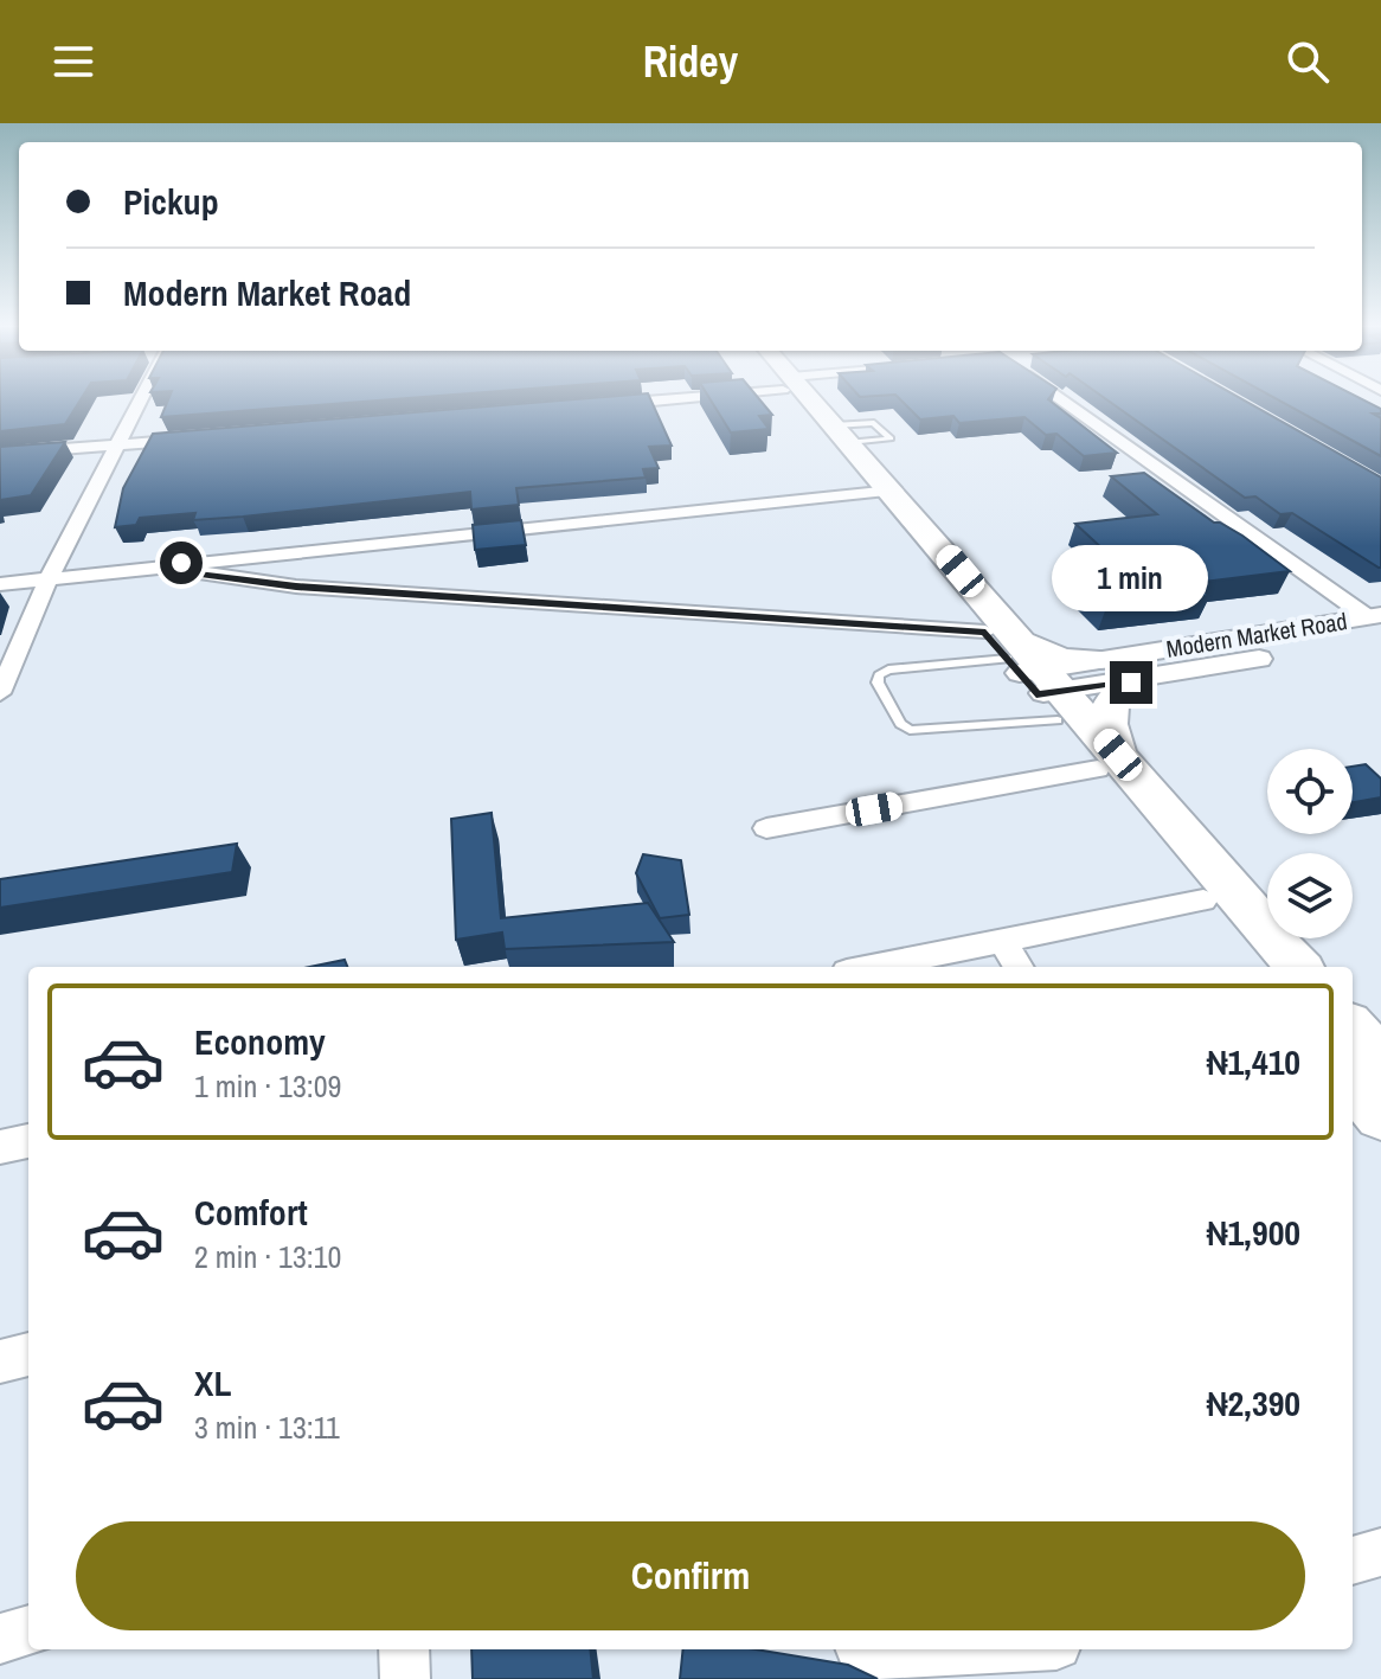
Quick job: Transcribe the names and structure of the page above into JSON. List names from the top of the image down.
{
  "streets": {
    "street": ["Modern Market Road"]
  },
  "page": {
    "header": "Ridey",
    "banner": ["Pickup", "Modern Market Road"],
    "bubble": "1 min",
    "list": [
      {
        "name": "Economy",
        "note": "1 min · 13:09",
        "value": "₦1,410"
      },
      {
        "name": "Comfort",
        "note": "2 min · 13:10",
        "value": "₦1,900"
      },
      {
        "name": "XL",
        "note": "3 min · 13:11",
        "value": "₦2,390"
      }
    ],
    "buttons": "Confirm"
  }
}
